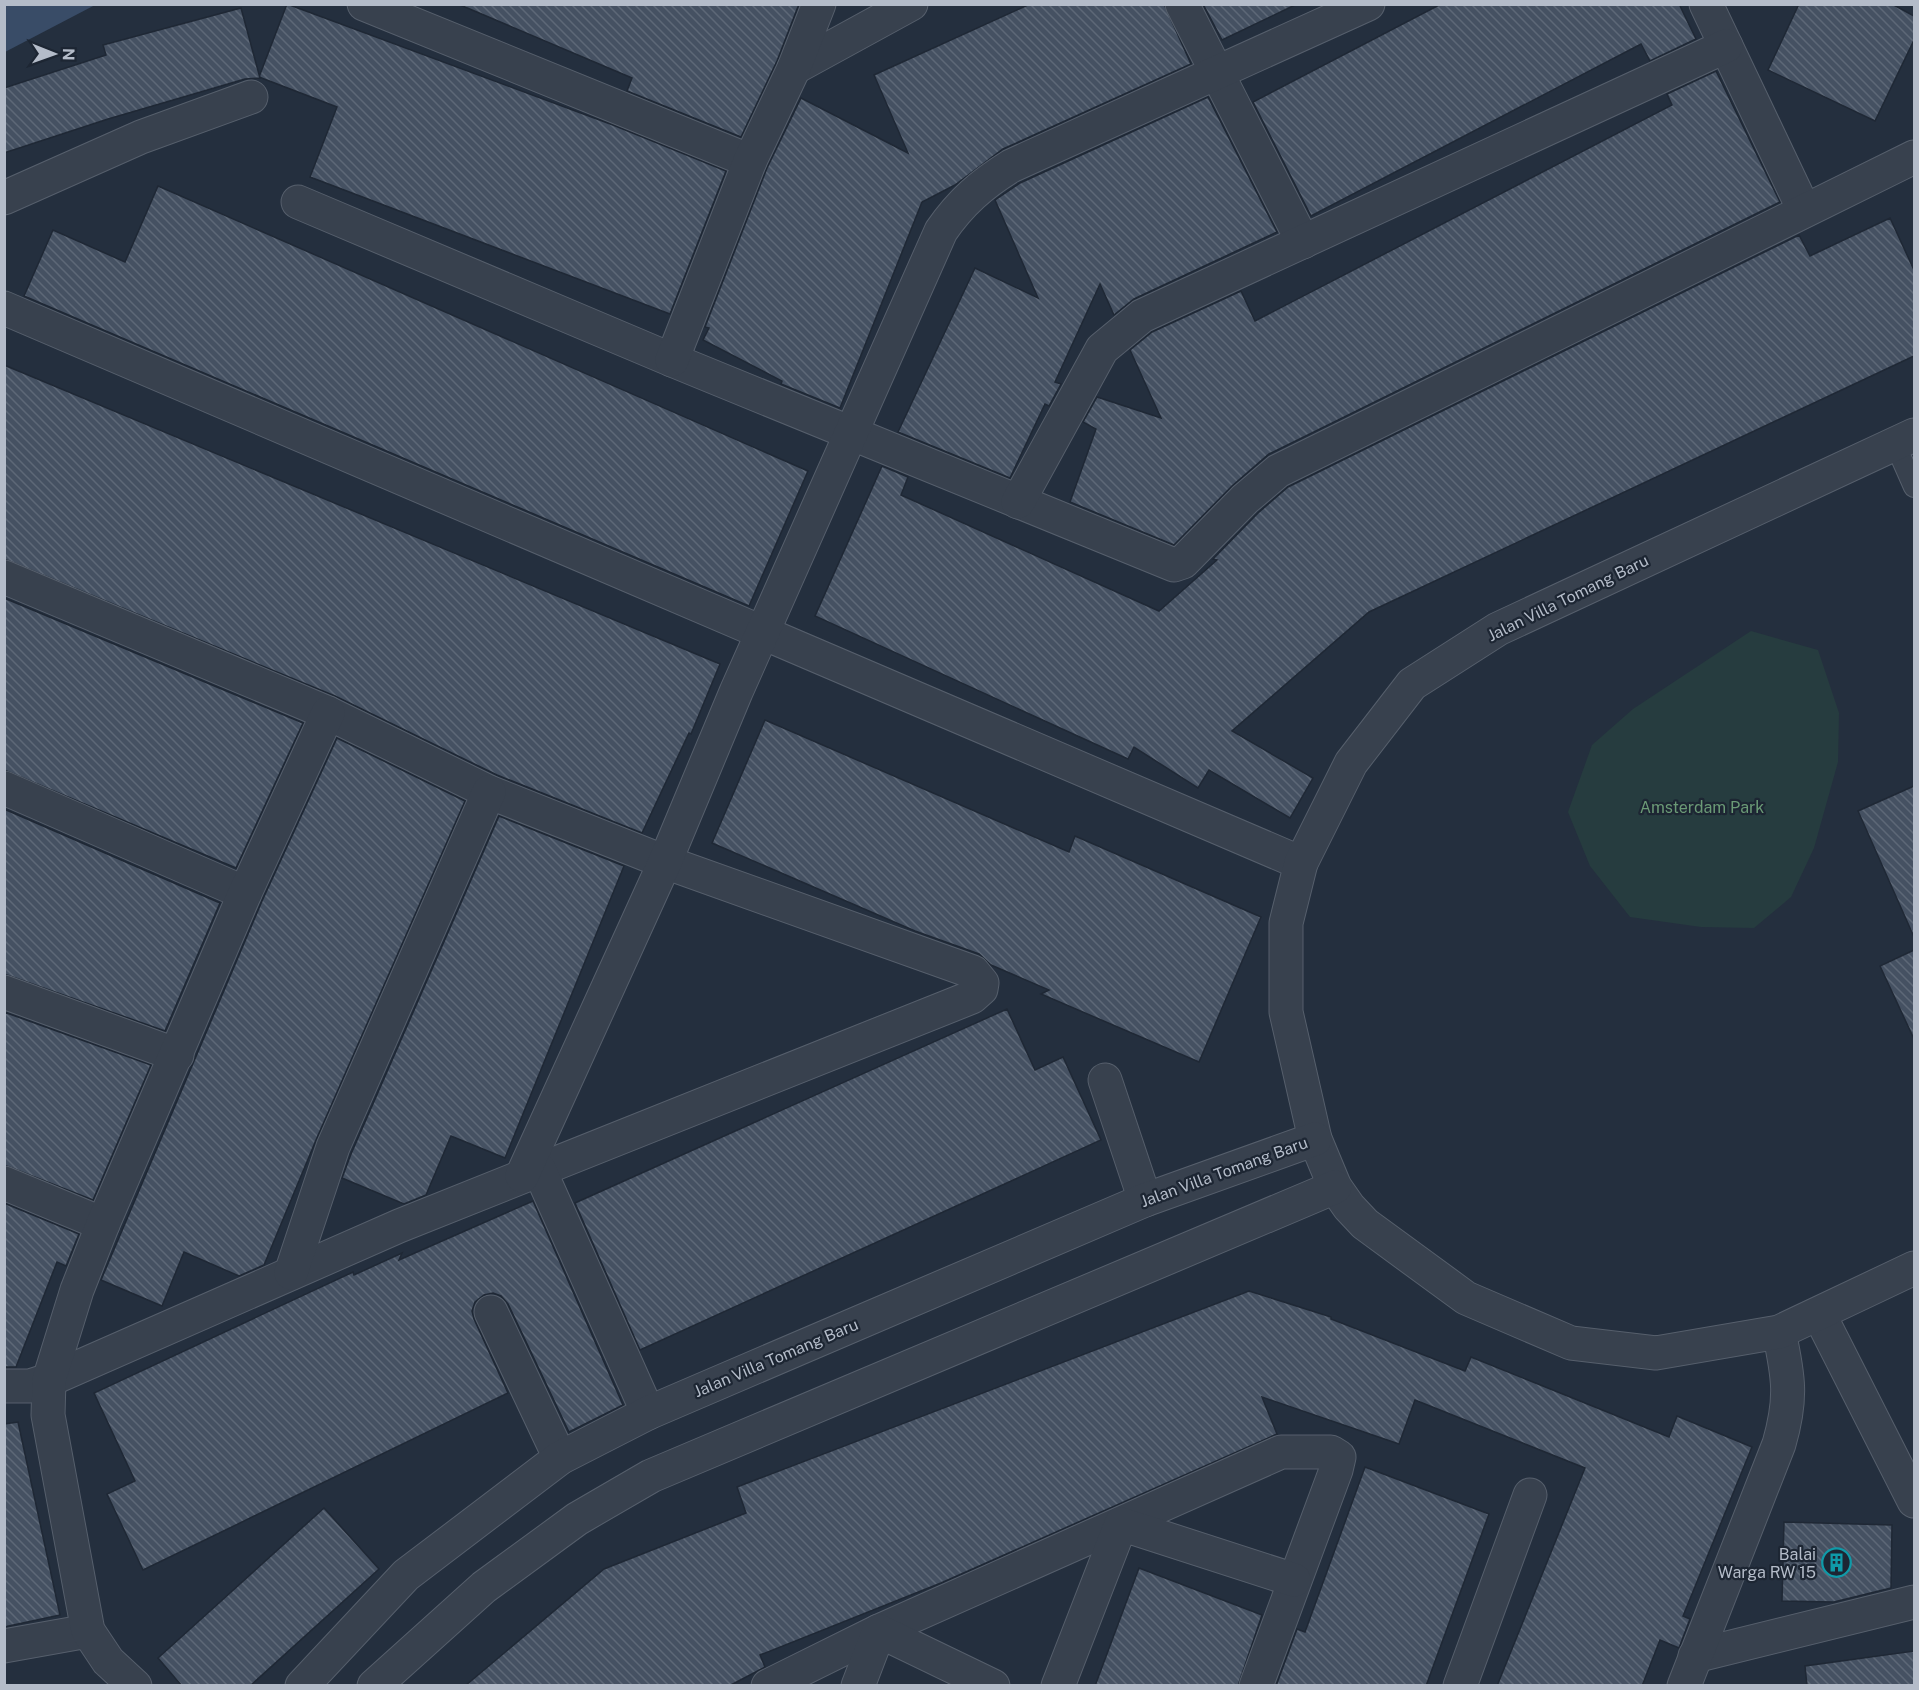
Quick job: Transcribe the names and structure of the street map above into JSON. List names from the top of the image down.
{
  "streets": {
    "street": ["Jalan Villa Tomang Baru"]
  },
  "parks": ["Amsterdam Park"],
  "places": {
    "building": ["Balai Warga RW 15"]
  },
  "north": "right"
}
